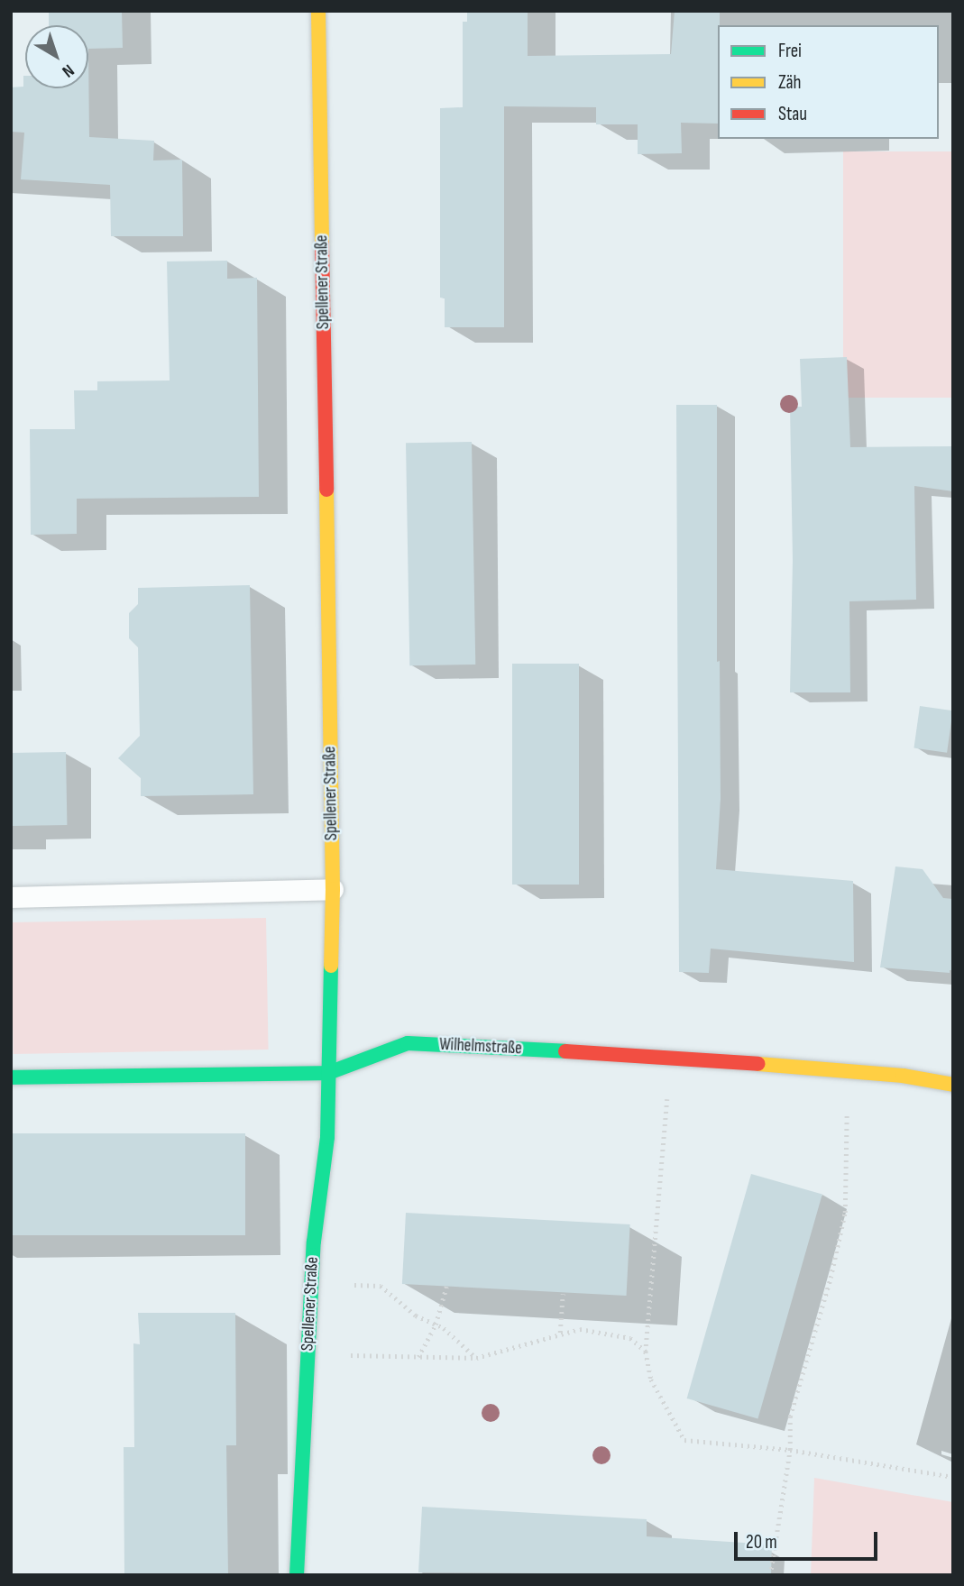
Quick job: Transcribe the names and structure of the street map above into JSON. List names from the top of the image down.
{
  "streets": {
    "street": ["Spellener Straße", "Wilhelmstraße"]
  },
  "crossings": [
    ["Spellener Straße", "Wilhelmstraße"]
  ],
  "legend": ["Frei", "Zäh", "Stau"],
  "scale_bar": "20 m",
  "north": "bottom right"
}
